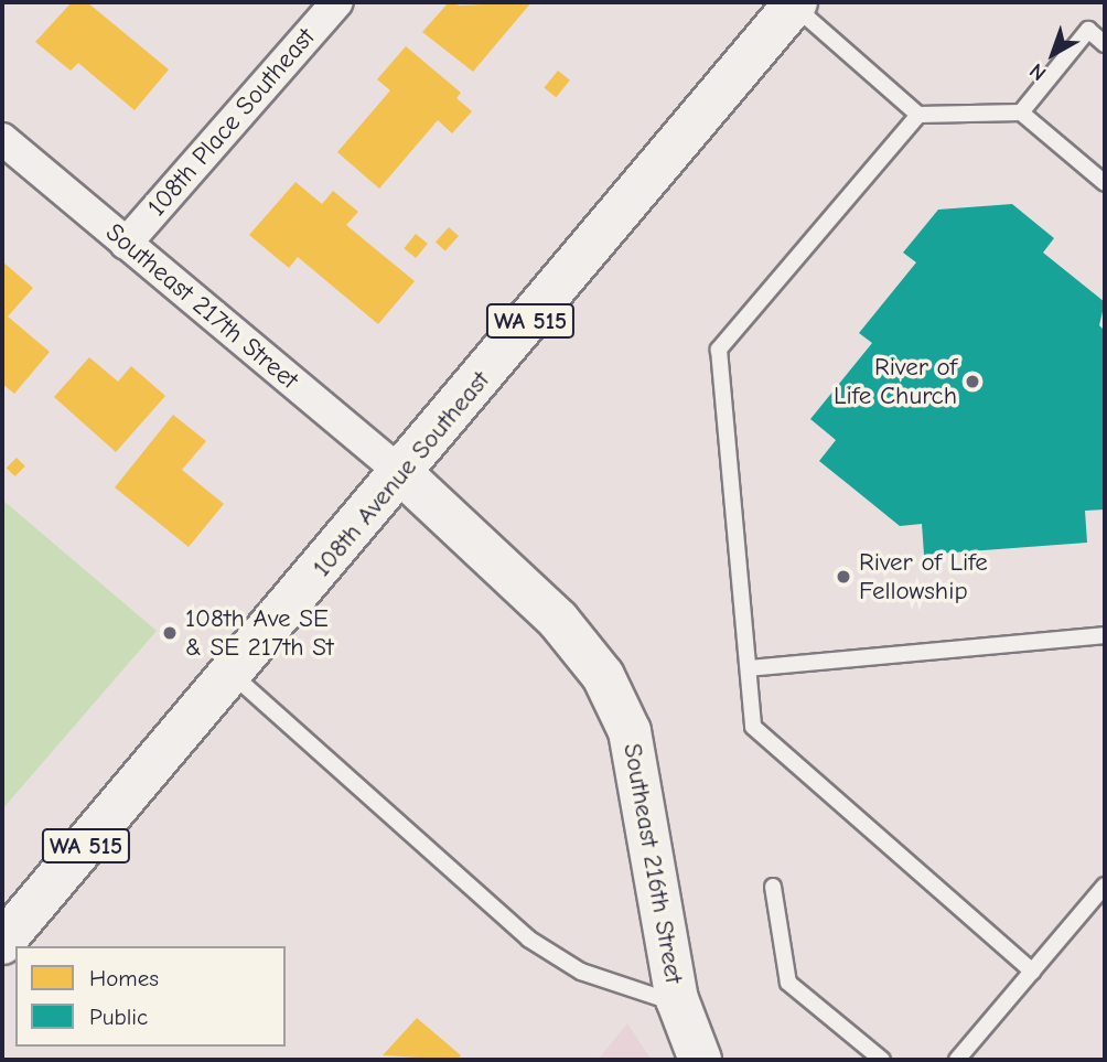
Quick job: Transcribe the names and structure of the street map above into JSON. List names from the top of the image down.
{
  "streets": {
    "main road": ["WA 515", "108th Avenue Southeast", "Southeast 216th Street"],
    "street": ["108th Place Southeast", "Southeast 217th Street"]
  },
  "crossings": [
    ["108th Place Southeast", "Southeast 217th Street"],
    ["Southeast 217th Street", "108th Avenue Southeast"],
    ["Southeast 217th Street", "Southeast 216th Street"],
    ["108th Avenue Southeast", "Southeast 216th Street"]
  ],
  "places": ["River of Life Church", "River of Life Fellowship", "108th Ave SE & SE 217th St"],
  "legend": ["Homes", "Public"],
  "north": "bottom left"
}
